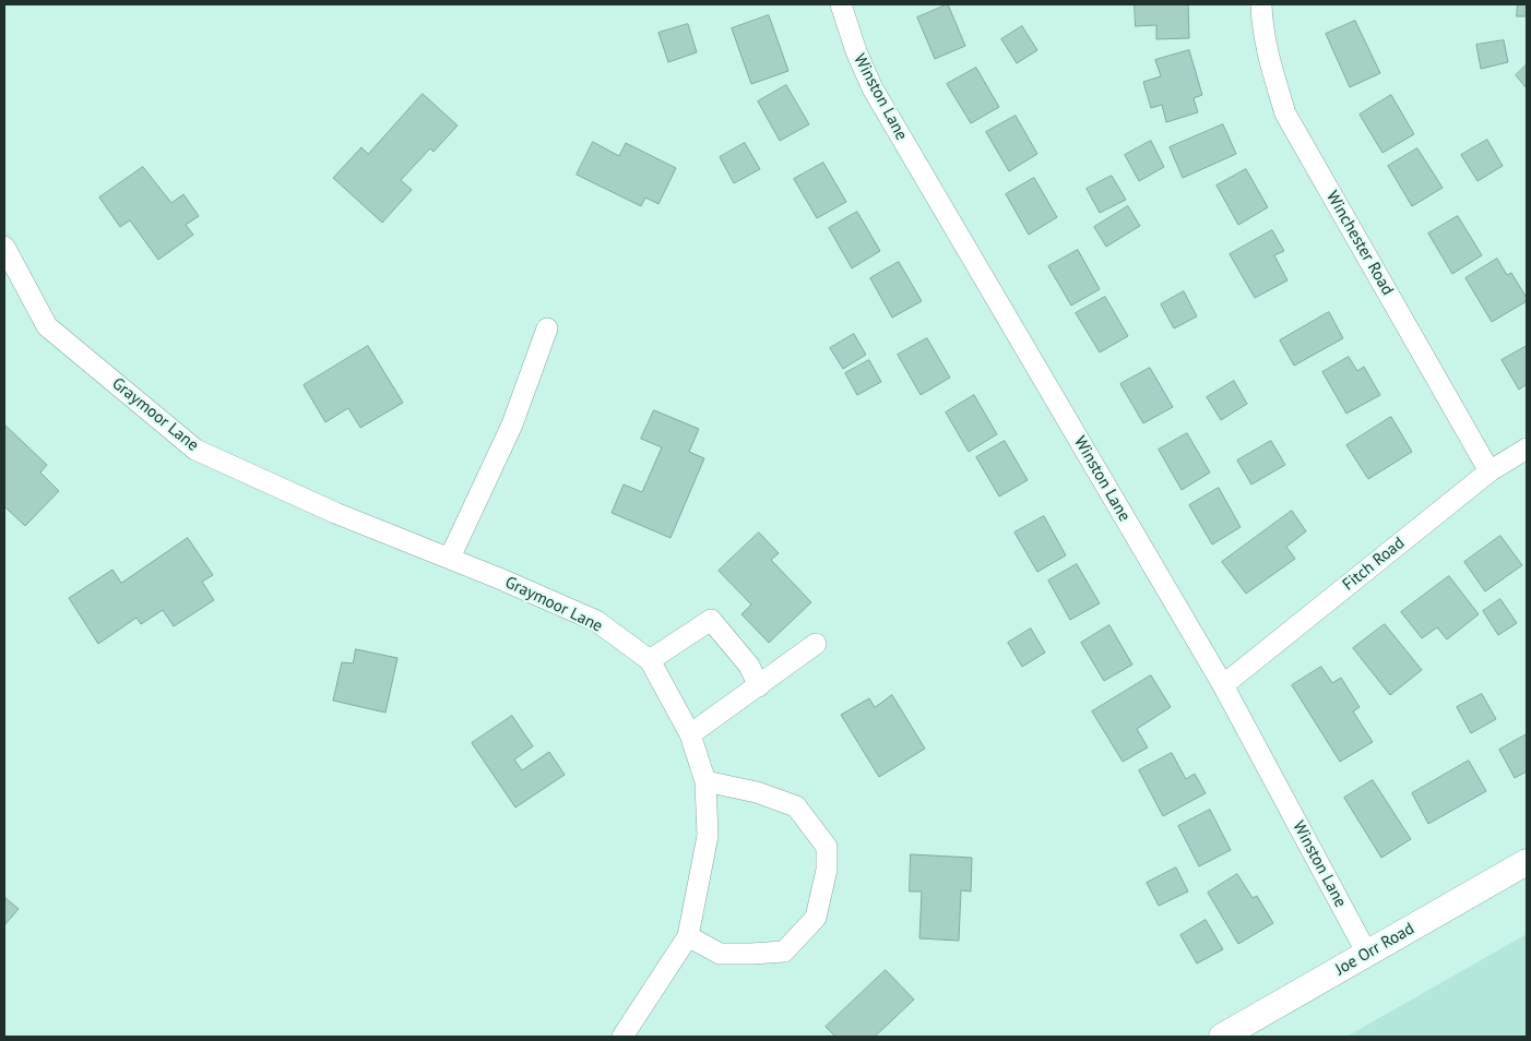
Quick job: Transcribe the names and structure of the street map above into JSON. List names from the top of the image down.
{
  "streets": {
    "street": [
      "Winston Lane",
      "Winchester Road",
      "Graymoor Lane",
      "Fitch Road",
      "Joe Orr Road"
    ]
  },
  "crossings": [
    ["Winston Lane", "Fitch Road"],
    ["Winston Lane", "Joe Orr Road"],
    ["Winchester Road", "Fitch Road"]
  ]
}
